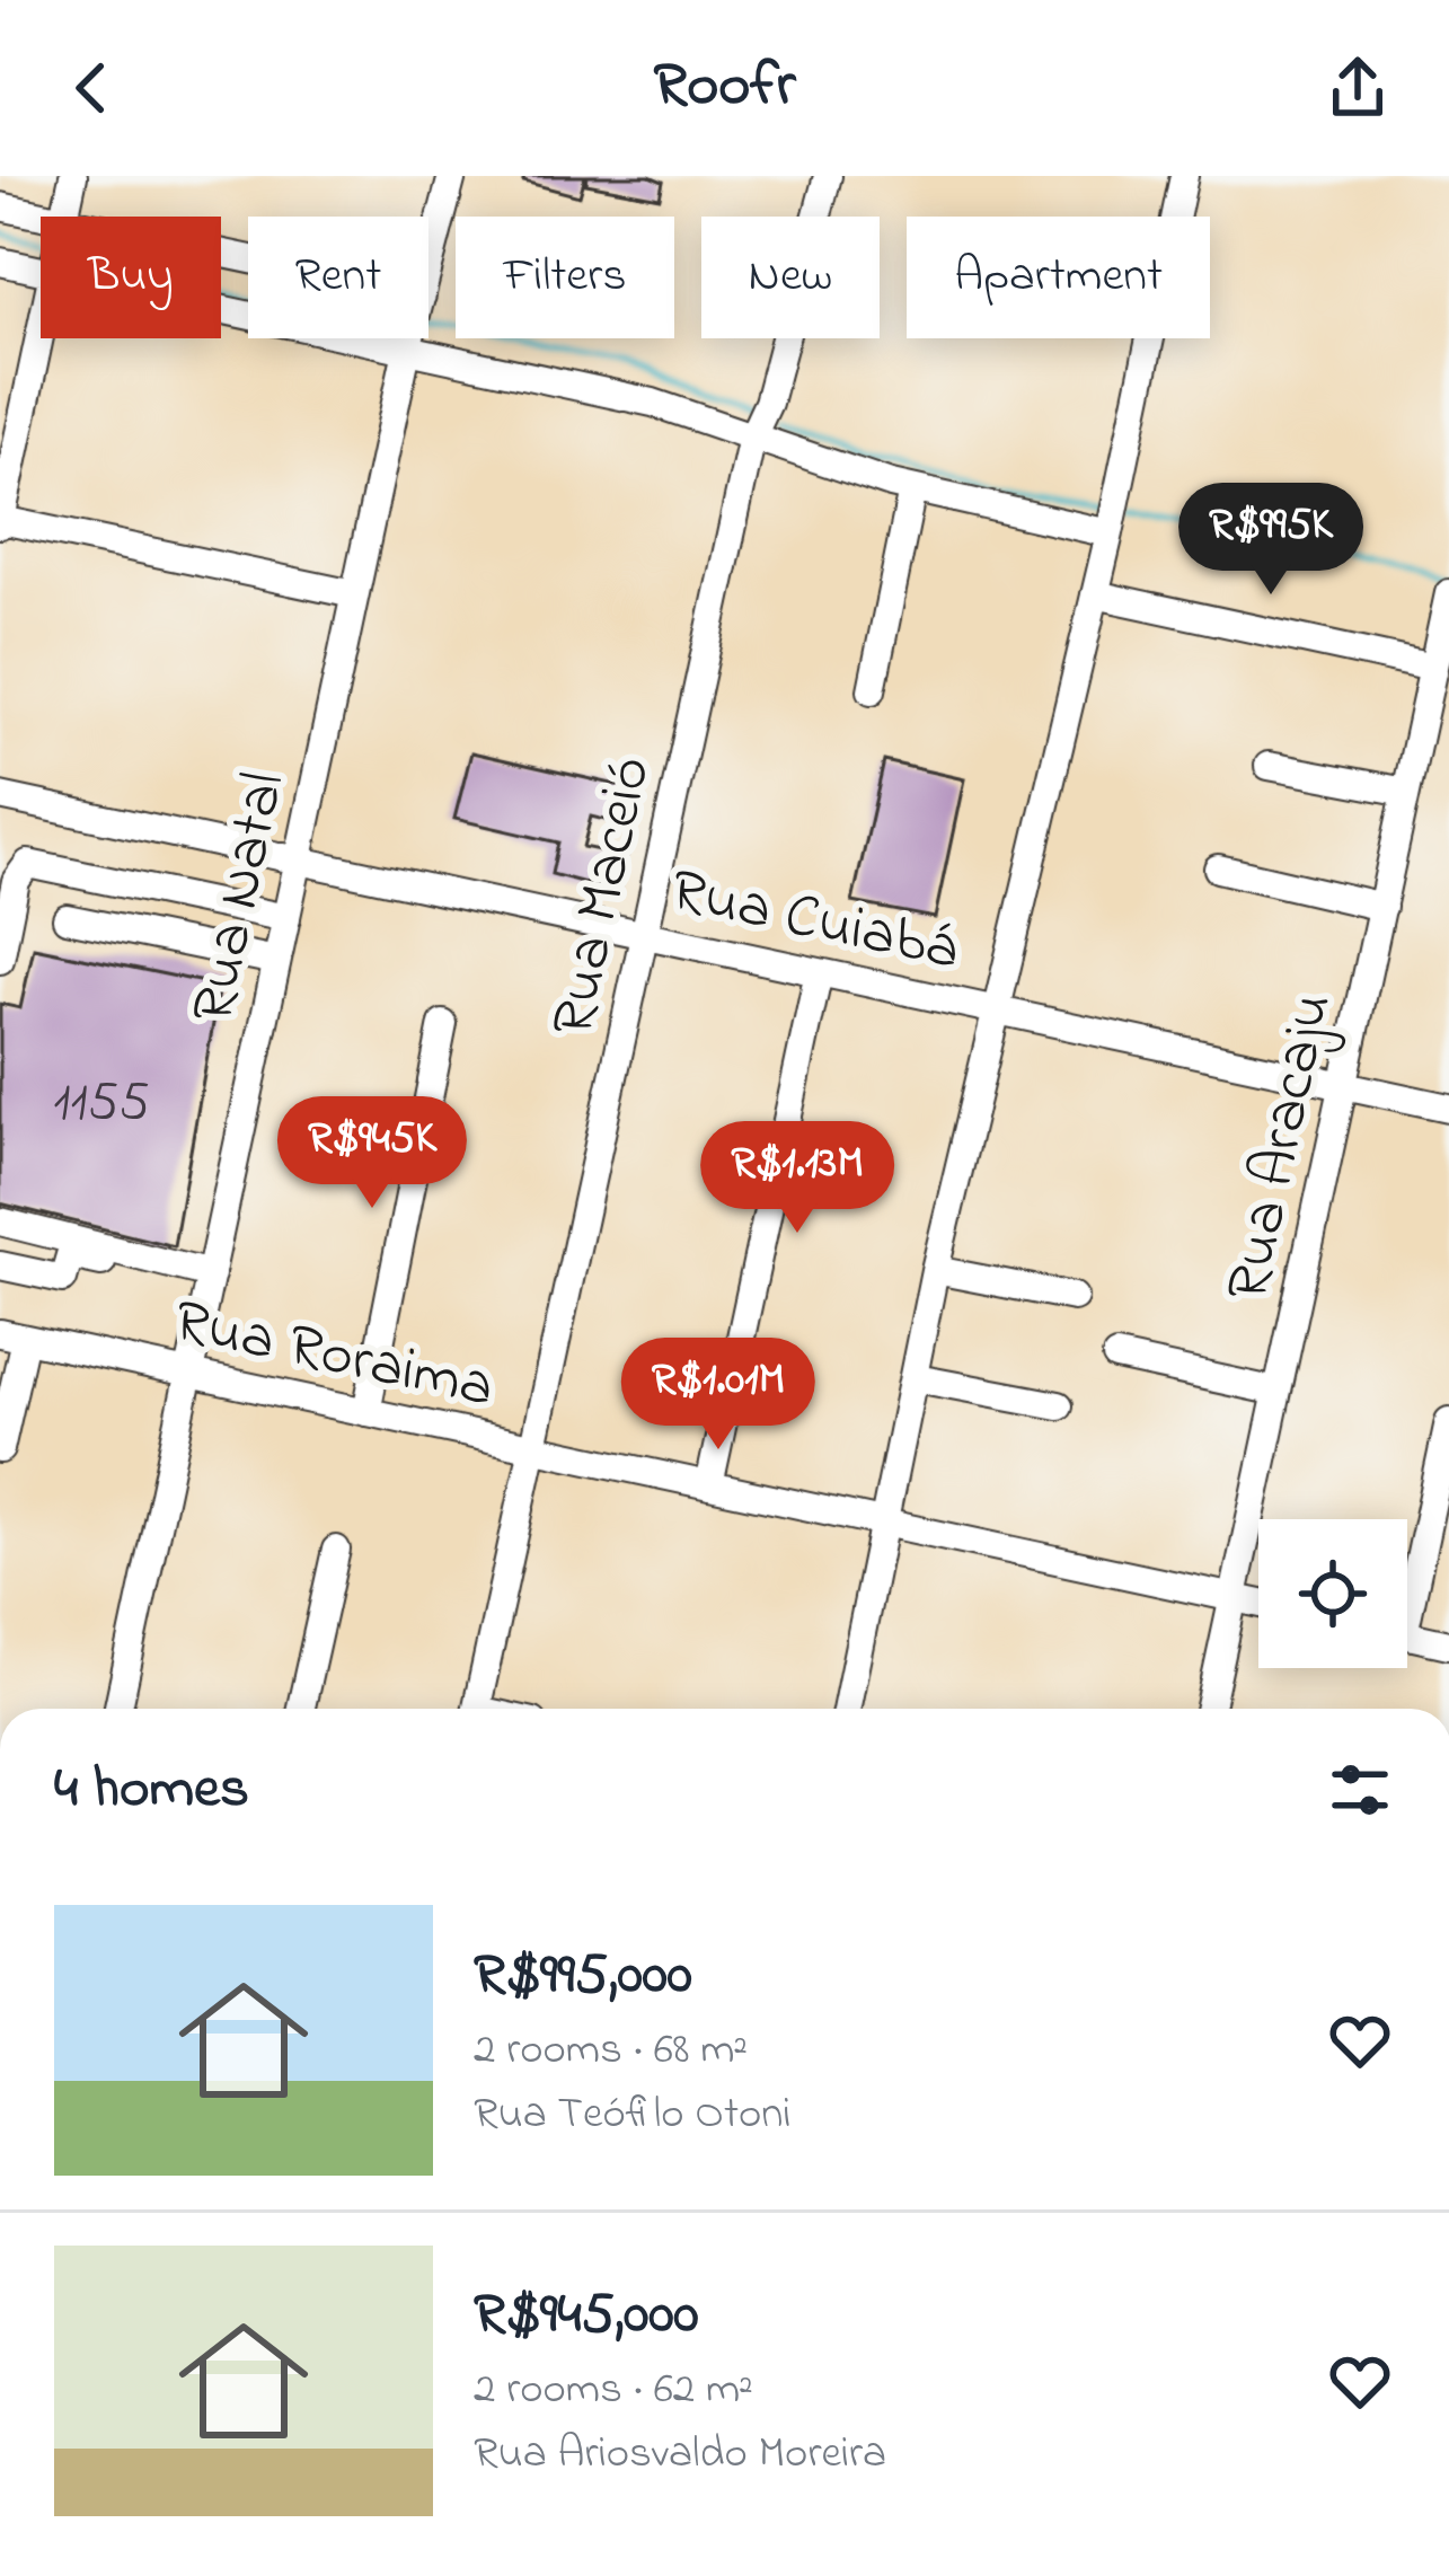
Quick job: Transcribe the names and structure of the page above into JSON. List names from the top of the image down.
{
  "streets": {
    "street": [
      "Rua Maceió",
      "Rua Natal",
      "Rua Cuiabá",
      "Rua Aracaju",
      "Rua Roraima"
    ]
  },
  "crossings": [
    ["Rua Maceió", "Rua Cuiabá"],
    ["Rua Maceió", "Rua Roraima"],
    ["Rua Natal", "Rua Cuiabá"],
    ["Rua Natal", "Rua Roraima"],
    ["Rua Cuiabá", "Rua Aracaju"],
    ["Rua Aracaju", "Rua Roraima"]
  ],
  "house_numbers": ["1155"],
  "page": {
    "header": "Roofr",
    "chip": [
      "Buy",
      "Rent",
      "Filters",
      "New",
      "Apartment"
    ],
    "price": [
      "R$995K",
      "R$945K",
      "R$1.13M",
      "R$1.01M"
    ],
    "heading": "4 homes",
    "list": [
      {
        "name": "R$995,000",
        "note": "2 rooms · 68 m² · Rua Teófilo Otoni"
      },
      {
        "name": "R$945,000",
        "note": "2 rooms · 62 m² · Rua Ariosvaldo Moreira"
      }
    ]
  }
}
